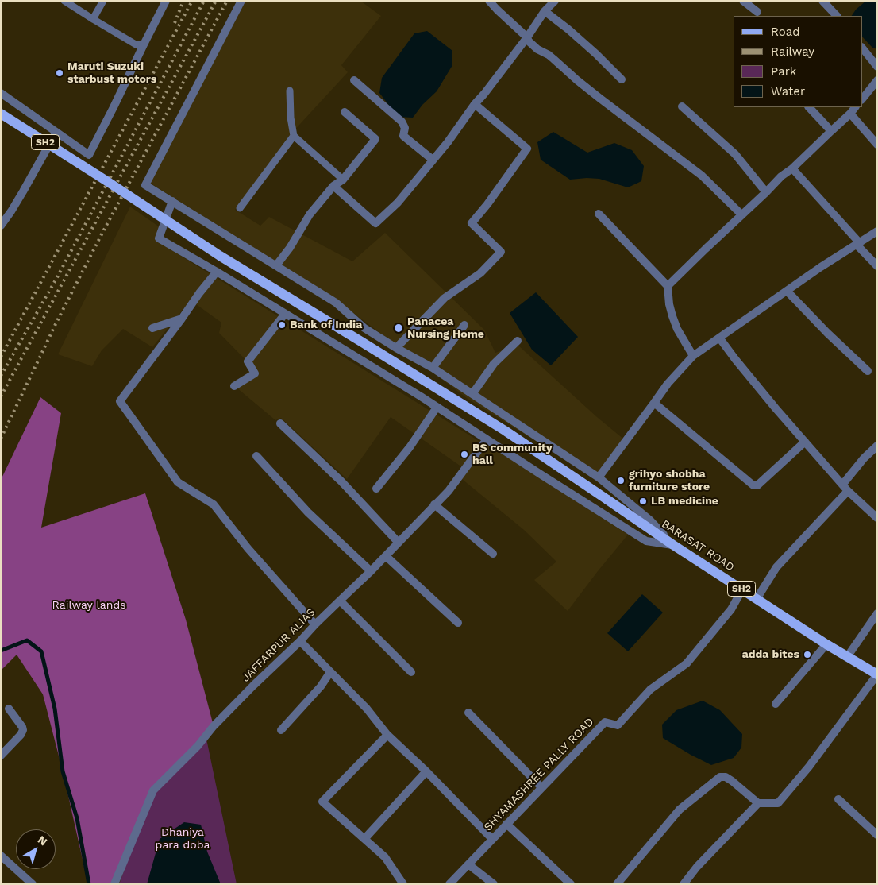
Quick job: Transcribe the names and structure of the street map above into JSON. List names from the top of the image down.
{
  "streets": {
    "main road": ["SH2", "BARASAT ROAD"],
    "street": ["JAFFARPUR ALIAS", "SHYAMASHREE PALLY ROAD"]
  },
  "crossings": [
    ["BARASAT ROAD", "SHYAMASHREE PALLY ROAD"]
  ],
  "parks": ["Railway lands", "Dhaniya para doba"],
  "places": [
    "Maruti Suzuki starbust motors",
    "Bank of India",
    "Panacea Nursing Home",
    "BS community hall",
    "grihyo shobha furniture store",
    "LB medicine",
    "adda bites"
  ],
  "legend": [
    "Road",
    "Railway",
    "Park",
    "Water"
  ],
  "north": "top right"
}
